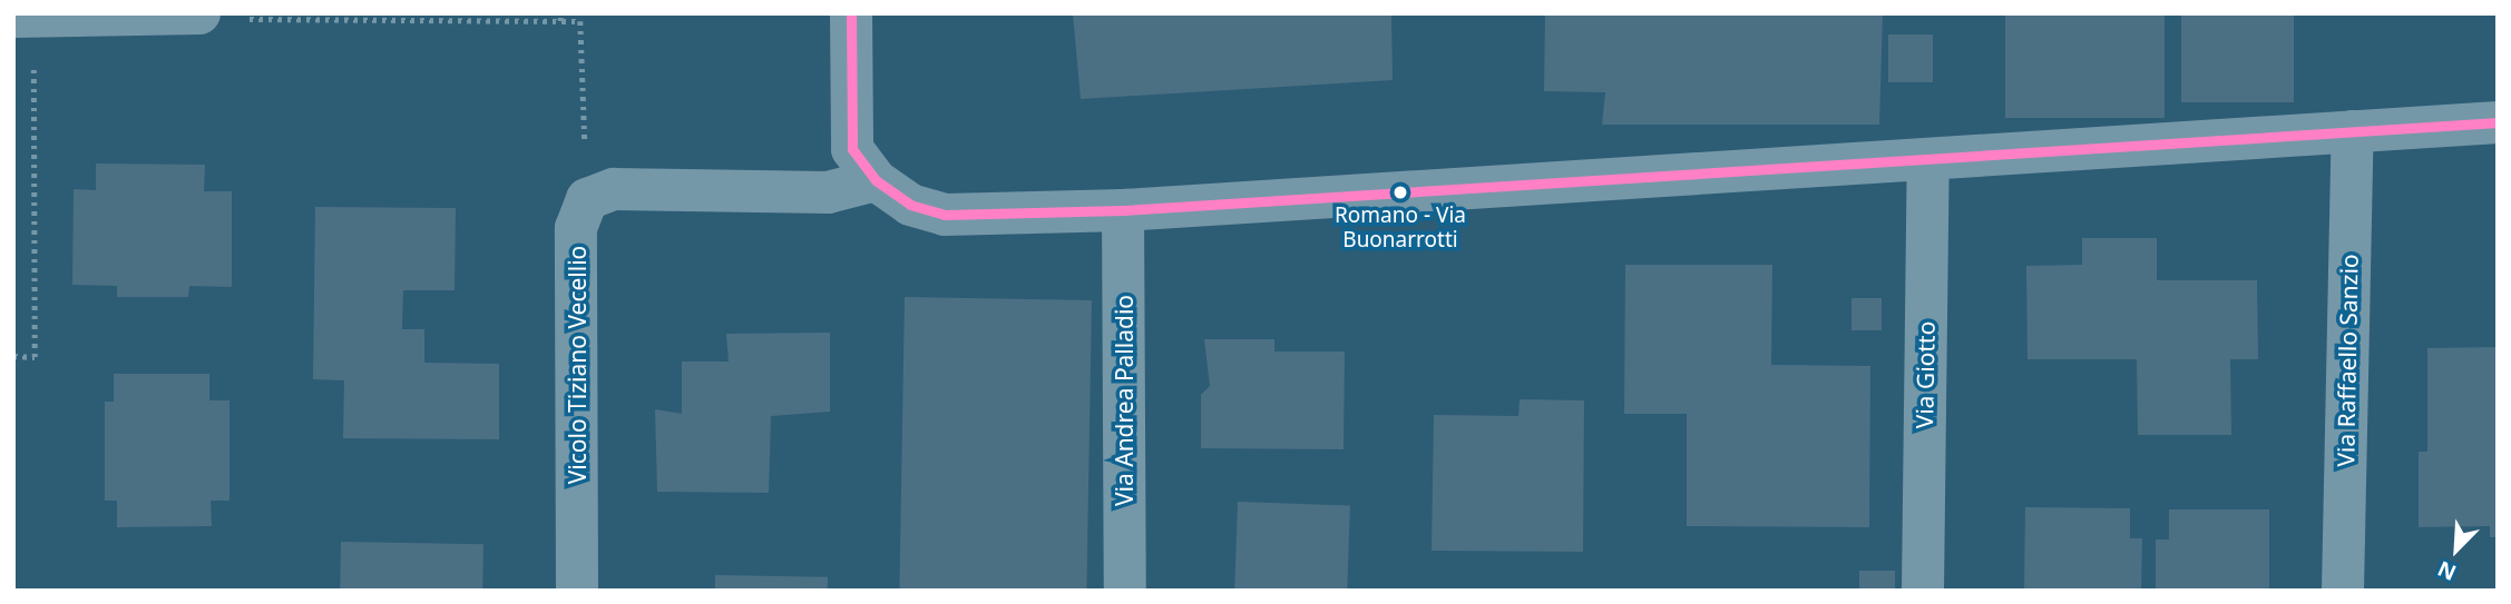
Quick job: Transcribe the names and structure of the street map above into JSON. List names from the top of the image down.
{
  "streets": {
    "street": [
      "Via Raffaello Sanzio",
      "Vicolo Tiziano Vecellio",
      "Via Giotto",
      "Via Andrea Palladio"
    ]
  },
  "places": ["Romano - Via Buonarrotti"],
  "north": "bottom left"
}
